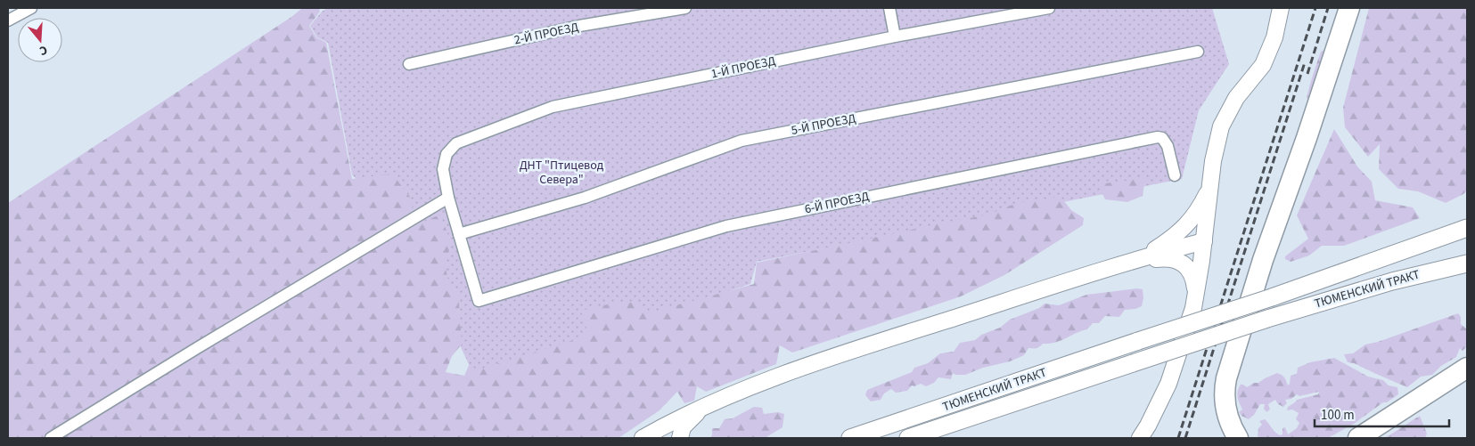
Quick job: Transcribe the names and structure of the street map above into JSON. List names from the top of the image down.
{
  "streets": {
    "main road": ["ТЮМЕНСКИЙ ТРАКТ"],
    "street": [
      "2-Й ПРОЕЗД",
      "1-Й ПРОЕЗД",
      "5-Й ПРОЕЗД",
      "6-Й ПРОЕЗД"
    ]
  },
  "crossings": [
    ["5-Й ПРОЕЗД", "6-Й ПРОЕЗД"]
  ],
  "parks": ["ДНТ \"Птицевод Севера\""],
  "scale_bar": "100 m",
  "north": "bottom"
}
